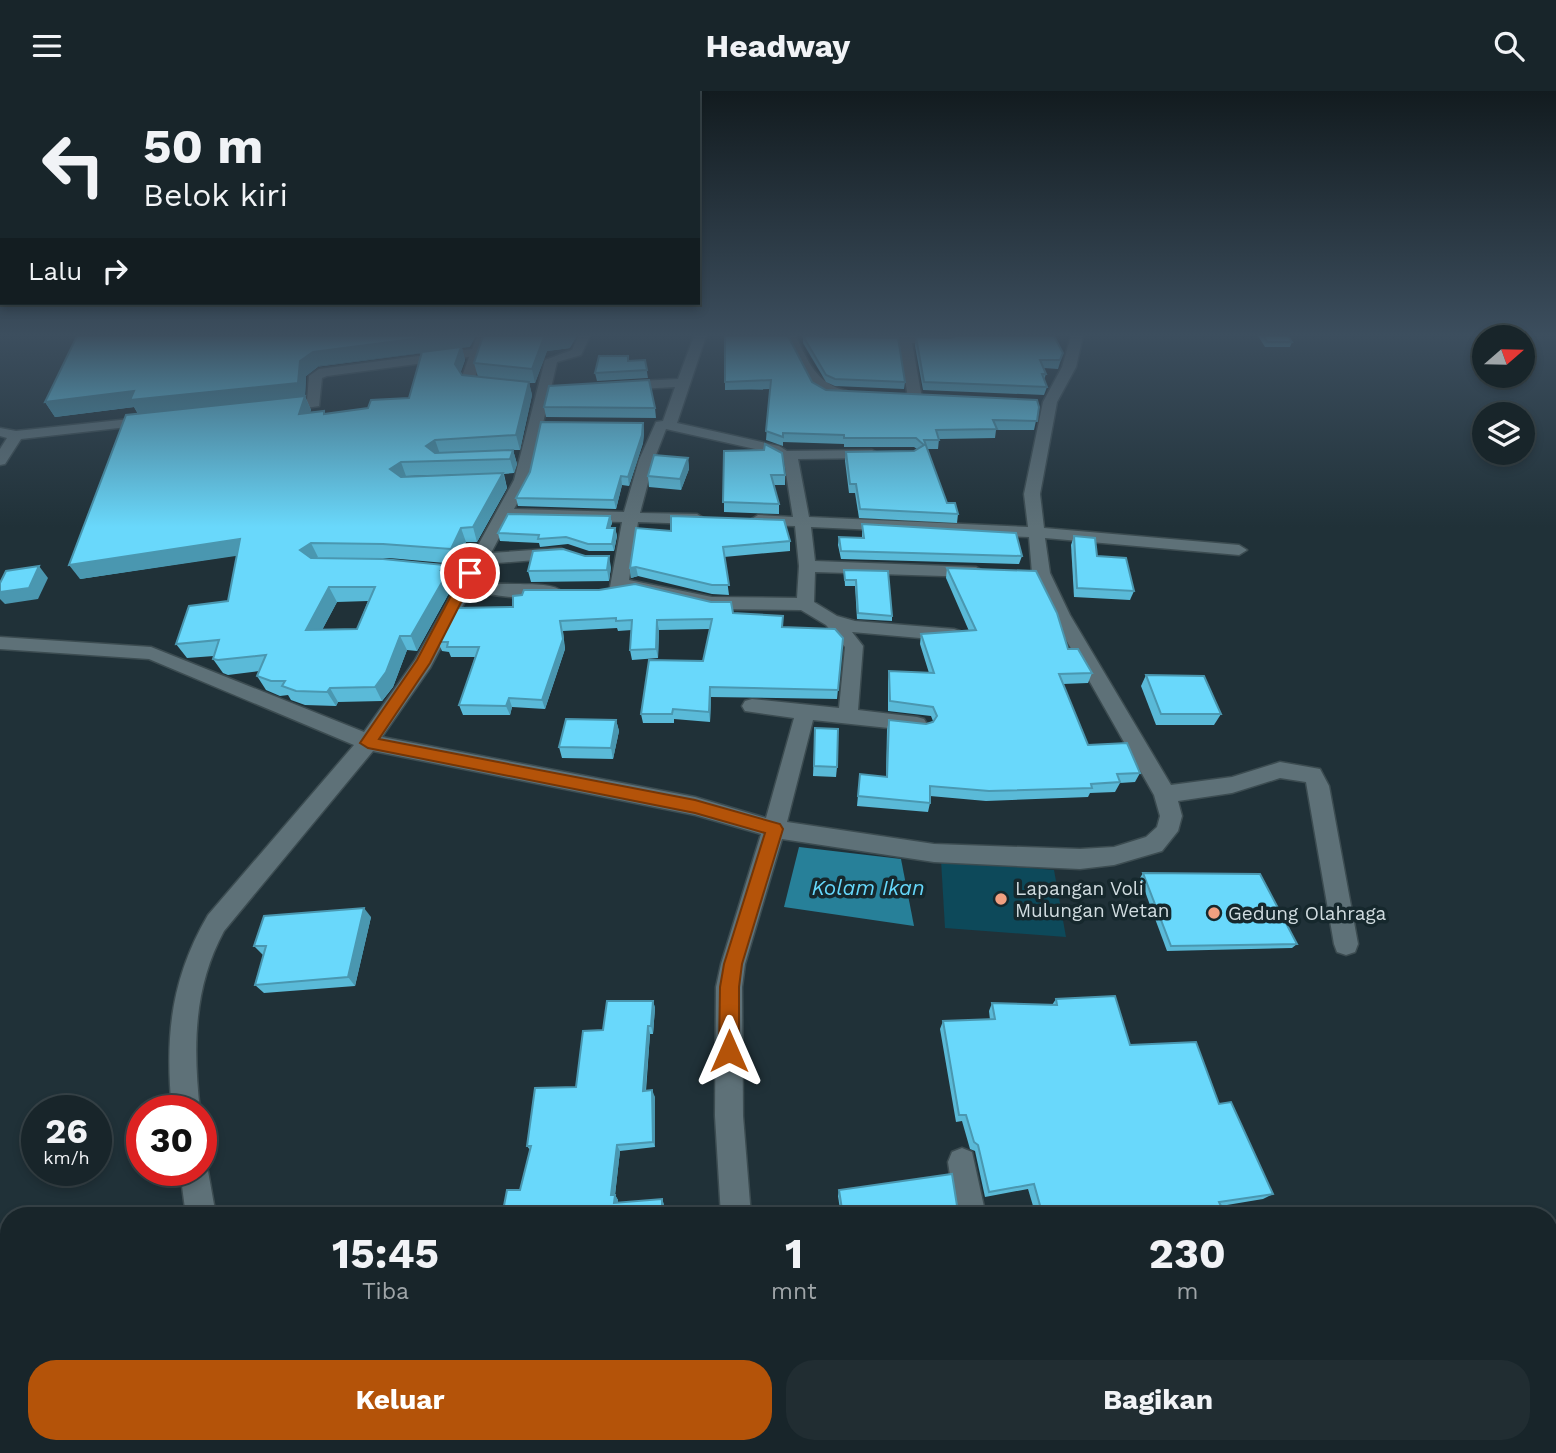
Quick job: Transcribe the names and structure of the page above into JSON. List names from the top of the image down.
{
  "water": ["Kolam Ikan"],
  "places": ["Lapangan Voli Mulungan Wetan", "Gedung Olahraga"],
  "north": "right",
  "page": {
    "header": "Headway",
    "turn": ["50 m", "Belok kiri"],
    "then": "Lalu",
    "speed": "26 km/h",
    "limit": "30",
    "eta": [
      "15:45",
      "Tiba",
      "1",
      "mnt",
      "230",
      "m"
    ],
    "buttons": ["Keluar", "Bagikan"]
  }
}
